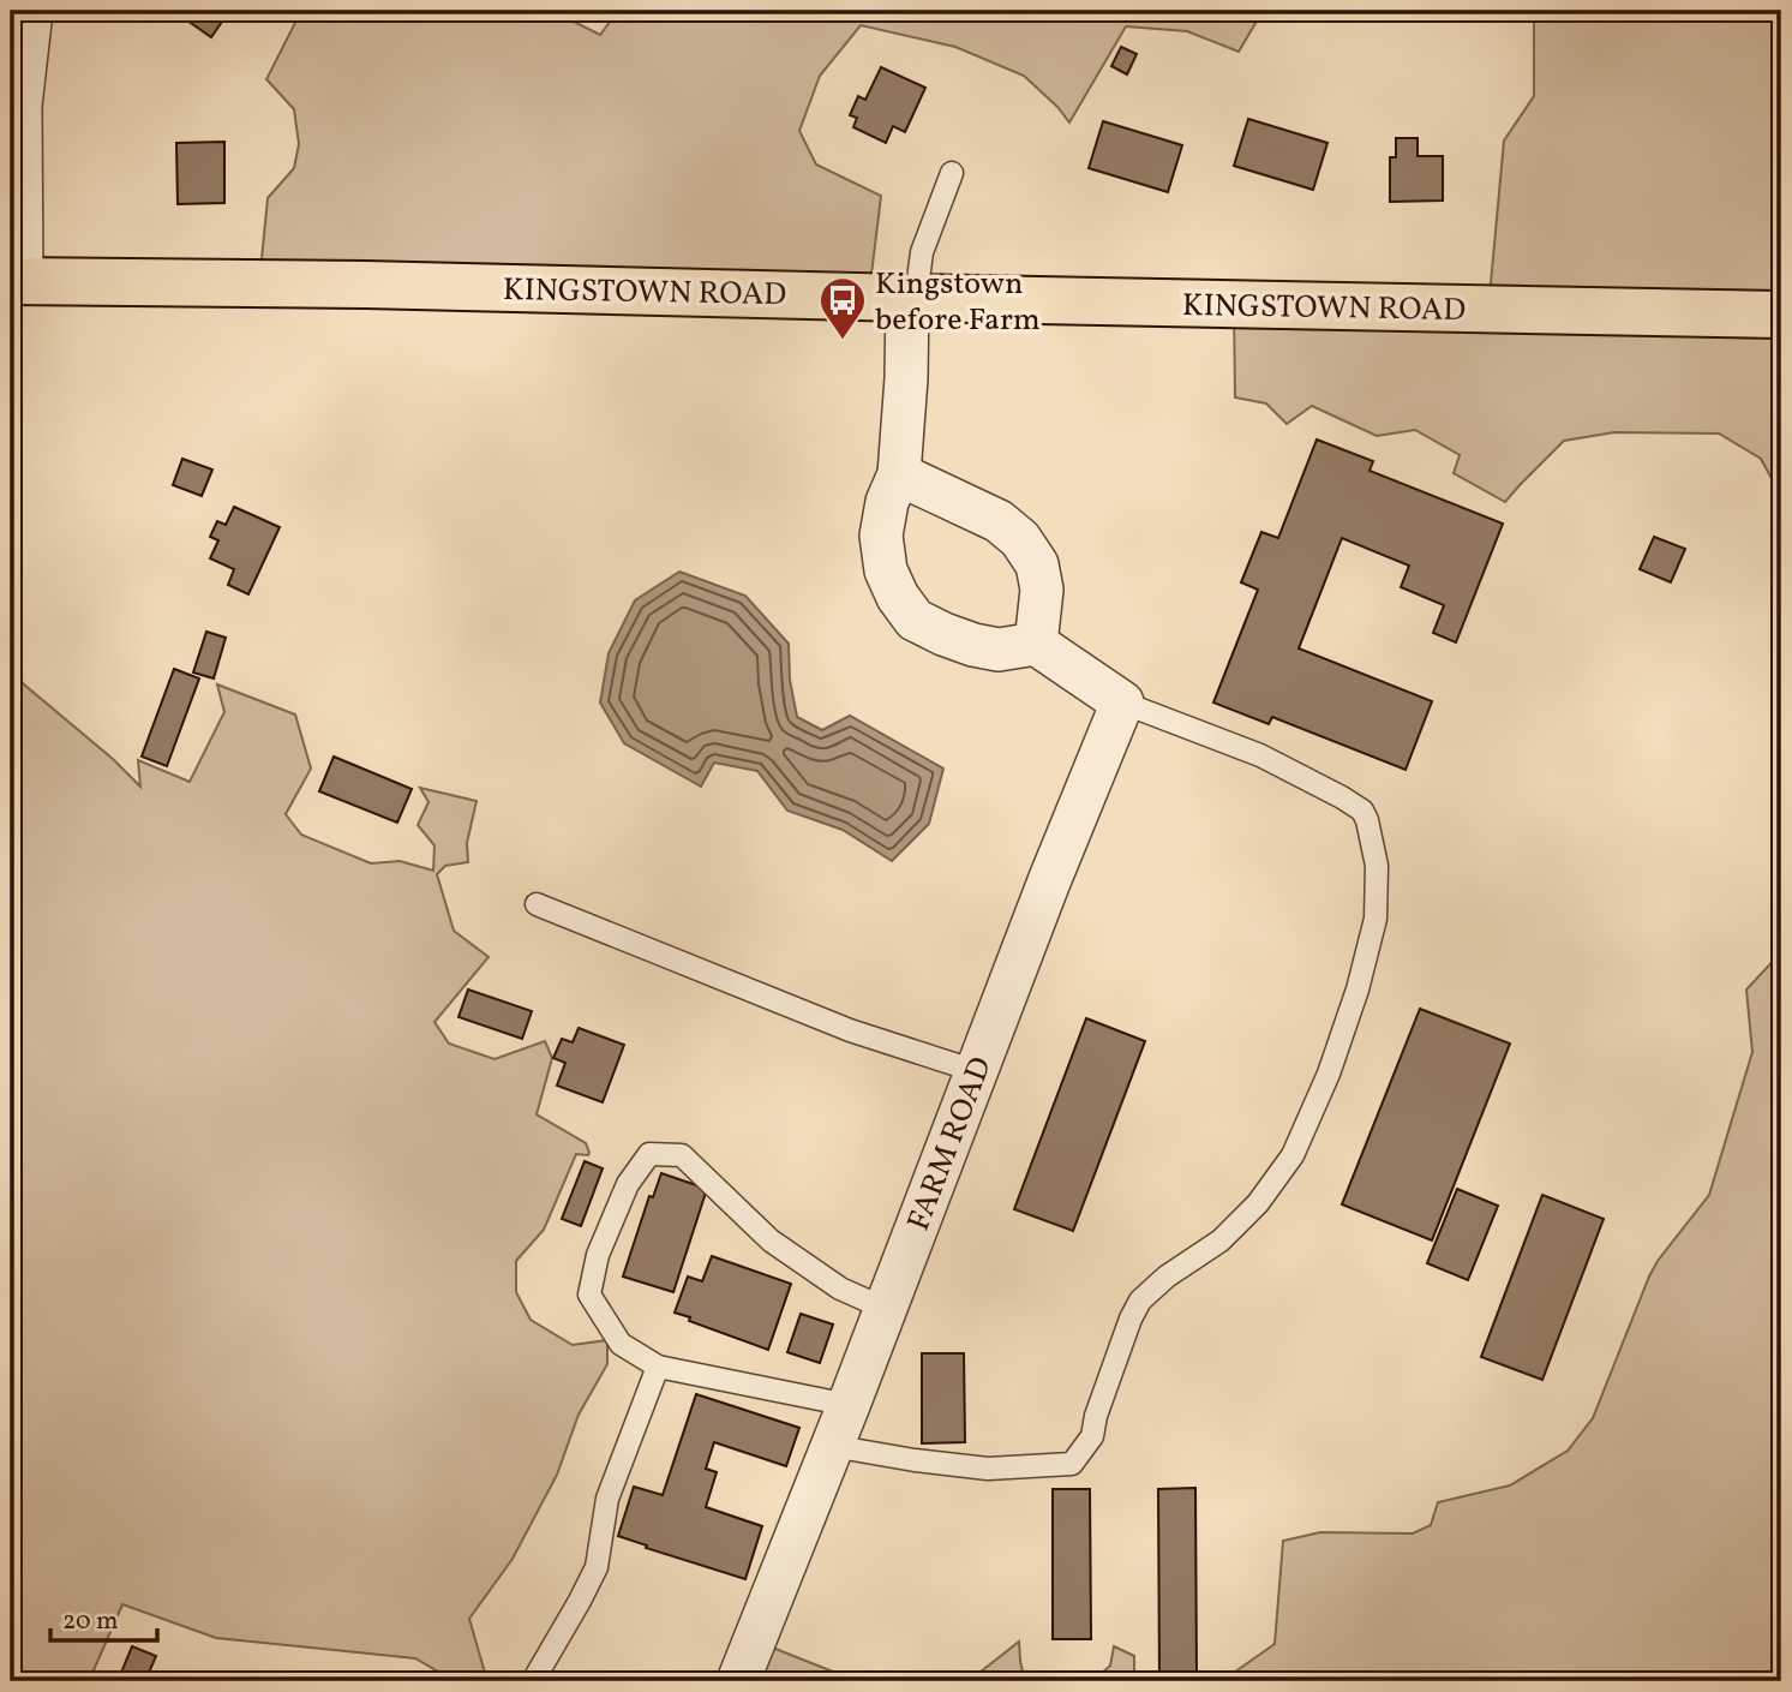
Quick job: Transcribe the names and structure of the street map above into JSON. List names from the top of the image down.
{
  "streets": {
    "main road": ["KINGSTOWN ROAD"],
    "street": ["FARM ROAD"]
  },
  "places": {
    "bus stop": ["Kingstown before Farm"]
  },
  "scale_bar": "20 m"
}
